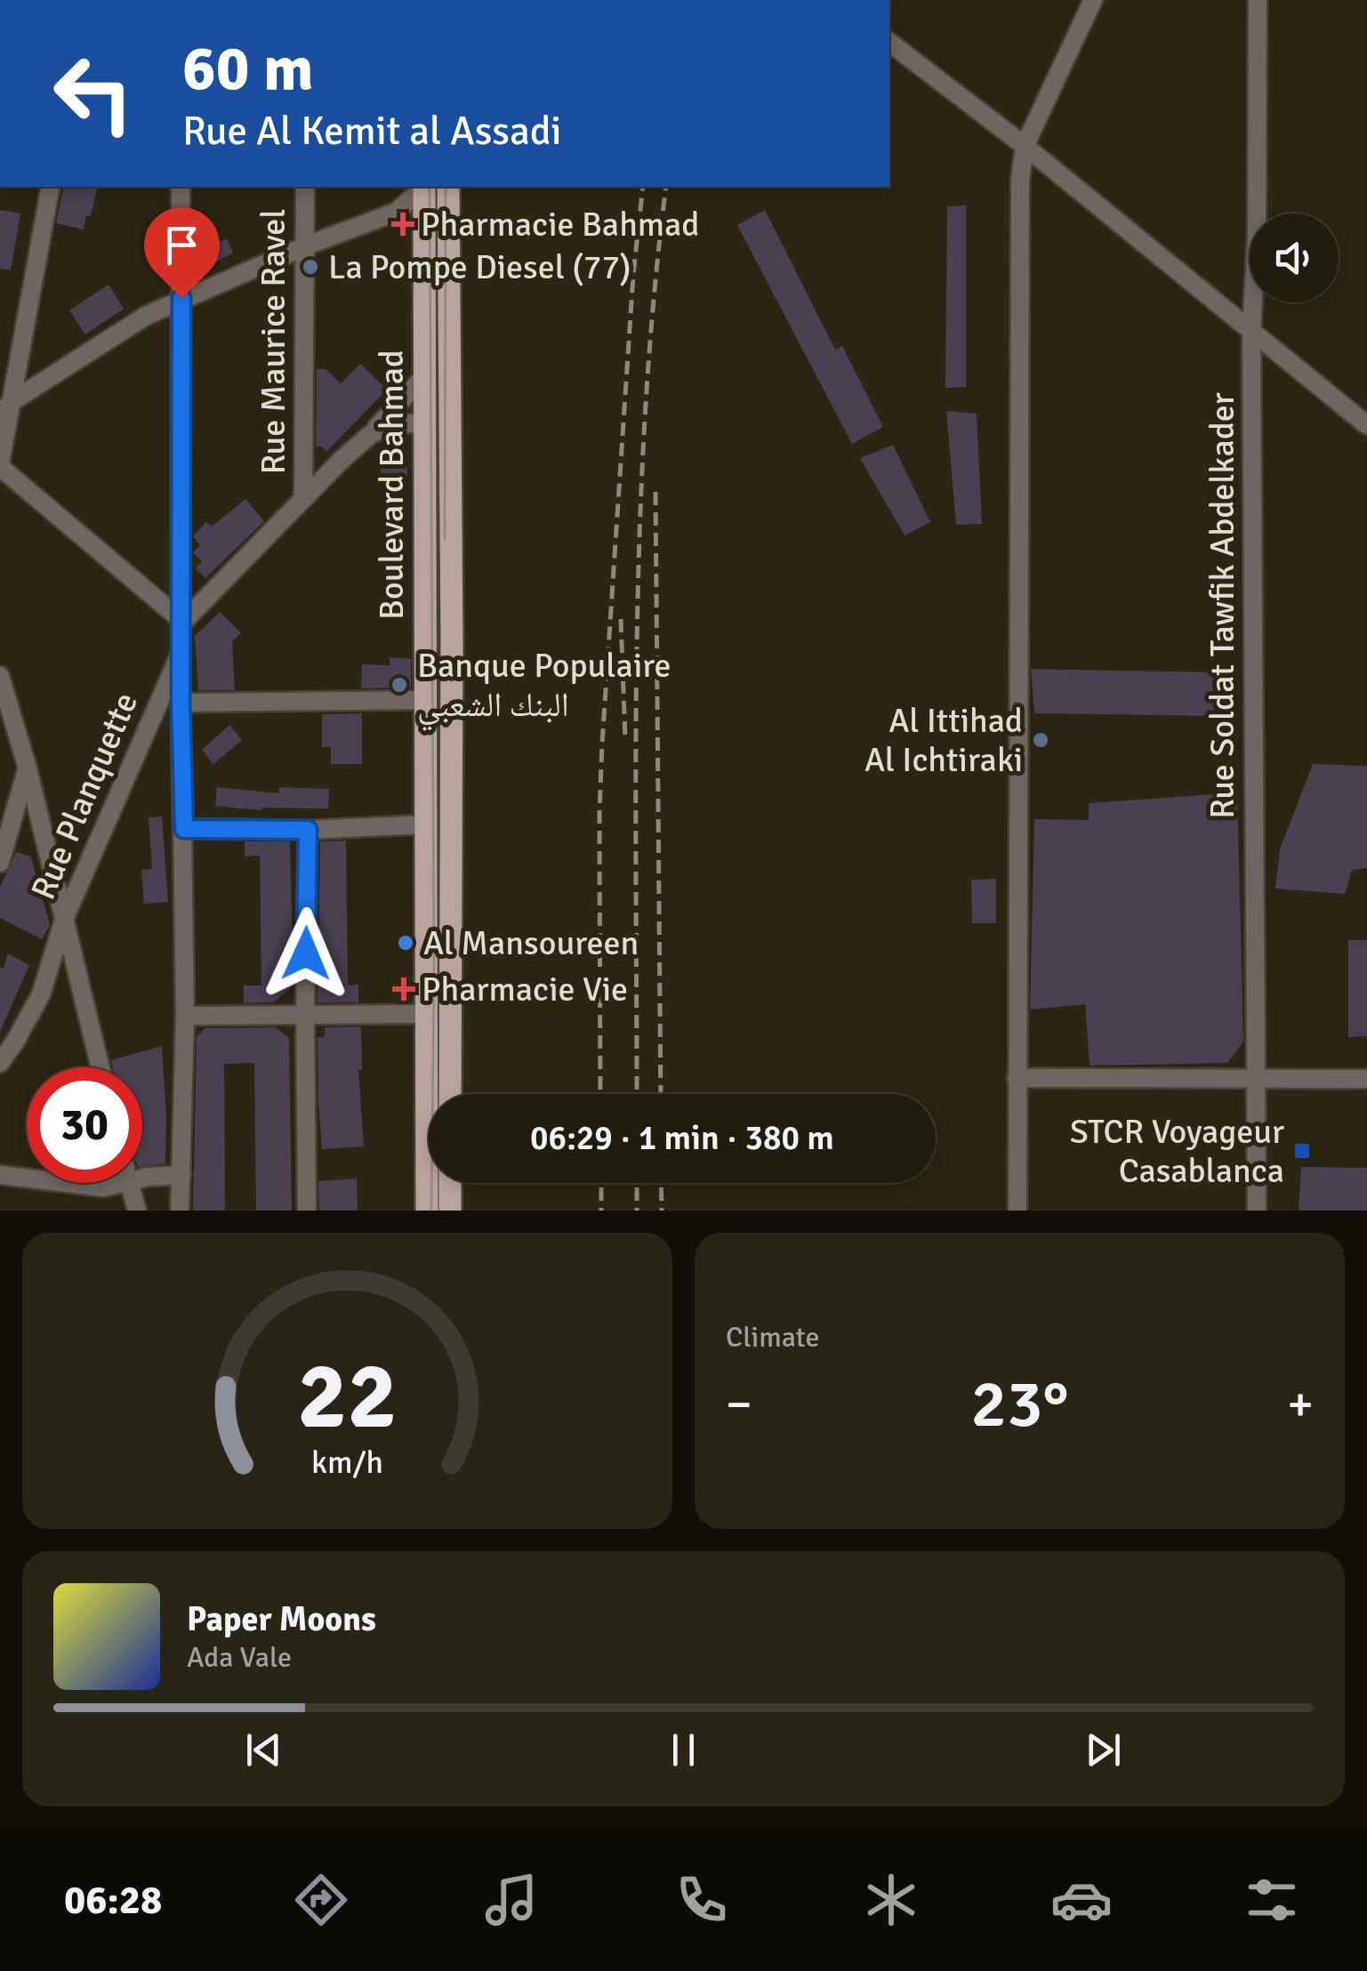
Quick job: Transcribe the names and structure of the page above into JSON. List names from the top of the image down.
{
  "streets": {
    "main road": ["Boulevard Bahmad"],
    "street": ["Rue Maurice Ravel", "Rue Soldat Tawfik Abdelkader", "Rue Planquette"]
  },
  "places": {
    "health": ["Pharmacie Bahmad", "Pharmacie Vie"],
    "other": [
      "La Pompe Diesel (77)",
      "Banque Populaire البنك الشعبي",
      "Al Ittihad Al Ichtiraki",
      "Al Mansoureen"
    ],
    "transit": ["STCR Voyageur Casablanca"]
  },
  "page": {
    "turn": ["60 m", "Rue Al Kemit al Assadi"],
    "limit": "30",
    "trip": "06:29 · 1 min · 380 m",
    "tile": "Climate",
    "heat": ["−", "23°", "+"],
    "song": ["Paper Moons", "Ada Vale"],
    "tabs": "06:28",
    "gauge": ["22", "km/h"]
  }
}
